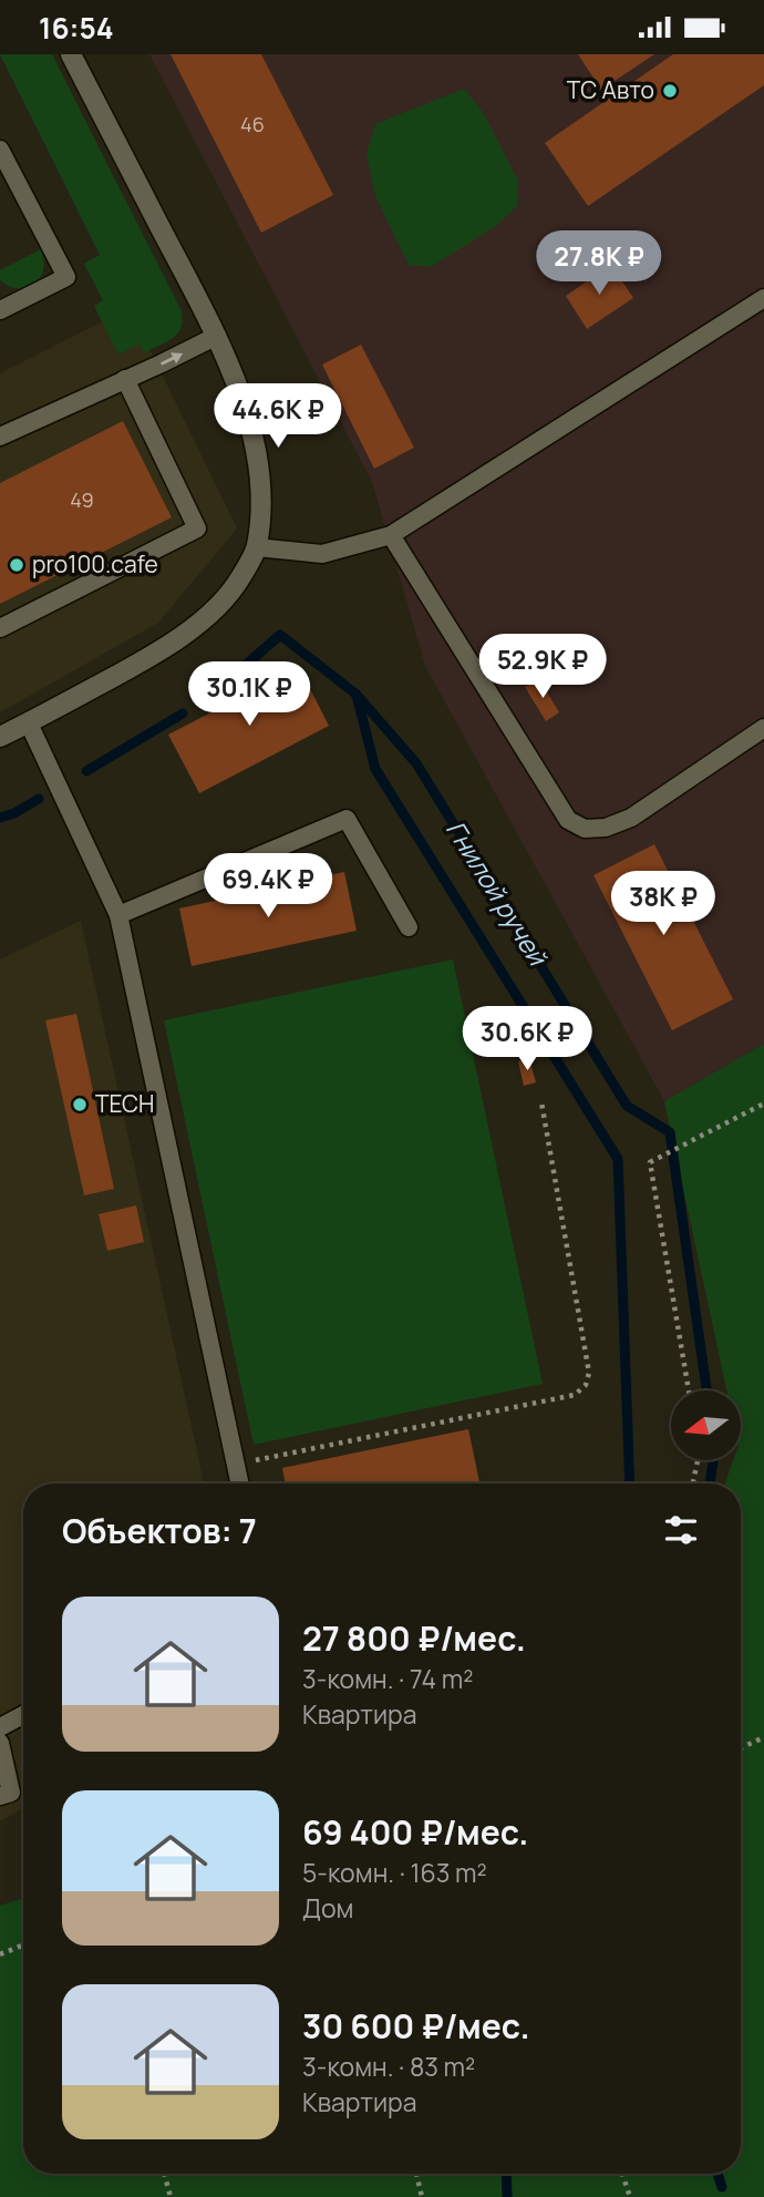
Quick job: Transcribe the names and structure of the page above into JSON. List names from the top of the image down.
{
  "water": ["Гнилой ручей"],
  "places": ["ТС Авто", "pro100.cafe", "TECH"],
  "house_numbers": ["46", "49"],
  "north": "left",
  "page": {
    "status": "16:54",
    "price": [
      "27.8K ₽",
      "44.6K ₽",
      "52.9K ₽",
      "30.1K ₽",
      "69.4K ₽",
      "38K ₽",
      "30.6K ₽"
    ],
    "heading": "Объектов: 7",
    "list": [
      {
        "name": "27 800 ₽/мес.",
        "note": "3-комн. · 74 m² · Квартира"
      },
      {
        "name": "69 400 ₽/мес.",
        "note": "5-комн. · 163 m² · Дом"
      },
      {
        "name": "30 600 ₽/мес.",
        "note": "3-комн. · 83 m² · Квартира"
      }
    ]
  }
}
